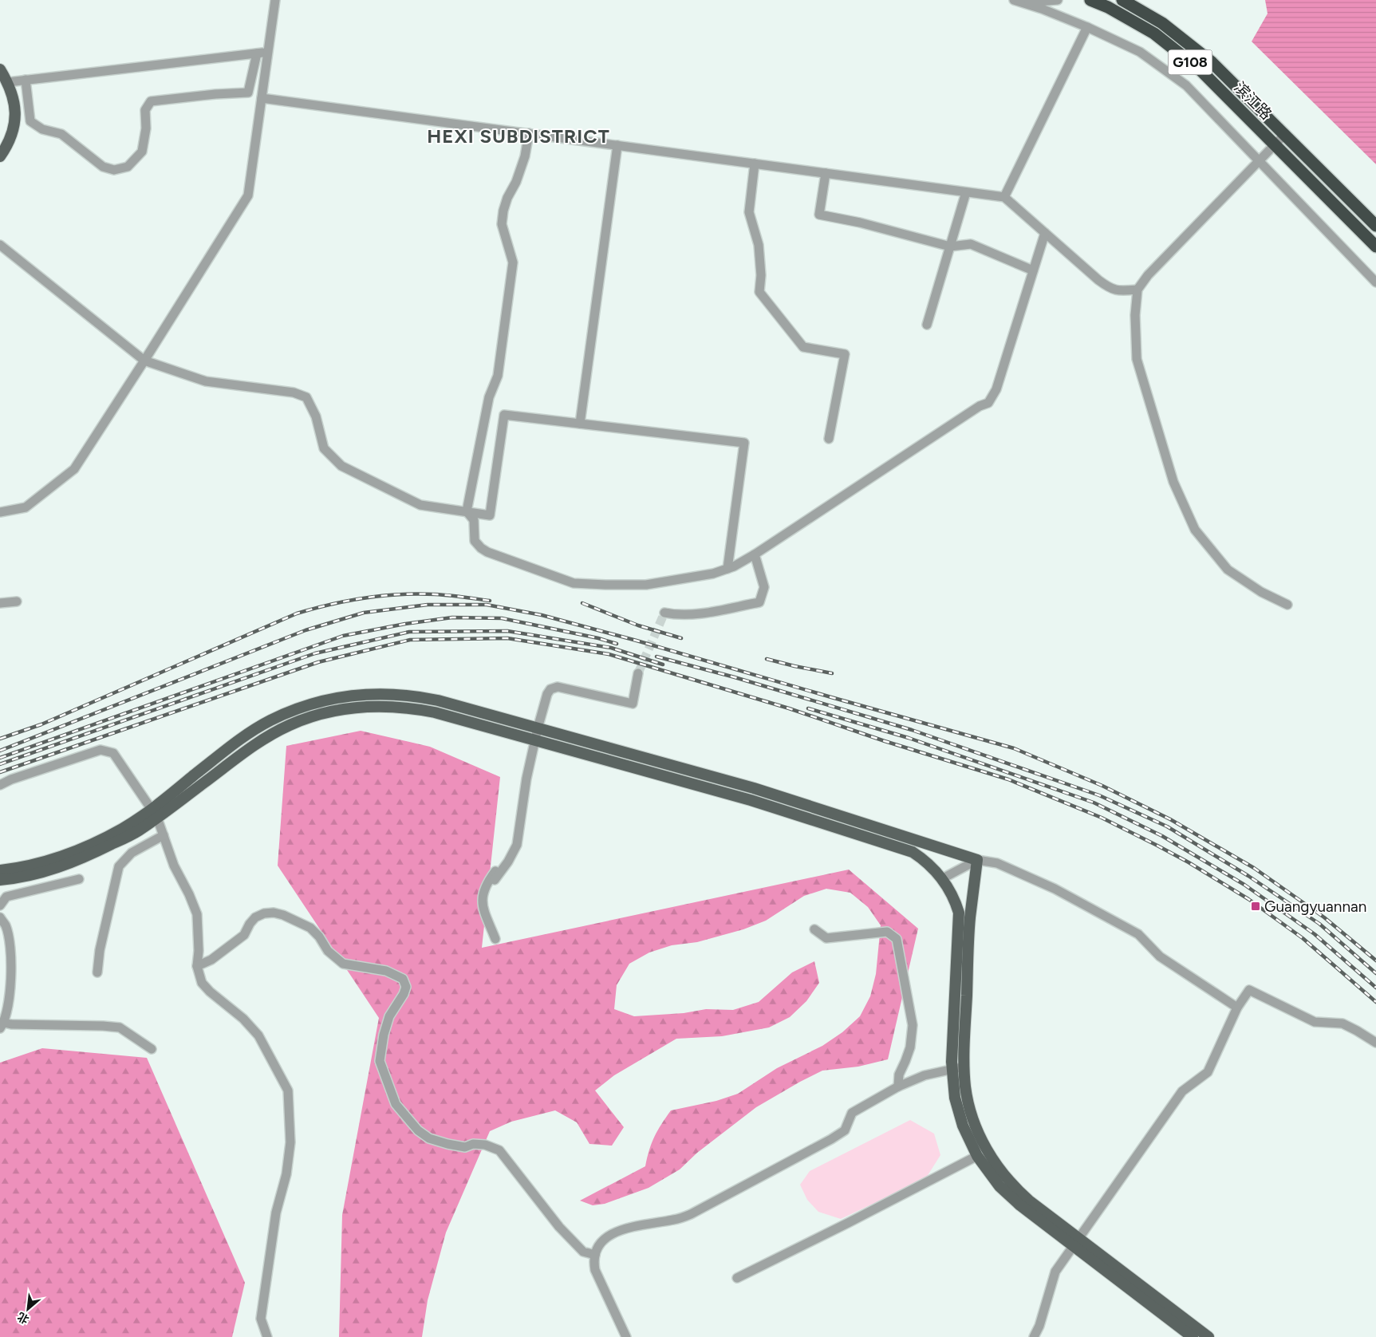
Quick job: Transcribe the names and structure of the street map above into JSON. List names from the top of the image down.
{
  "streets": {
    "highway": ["G108", "滨江路"]
  },
  "districts": ["HEXI SUBDISTRICT"],
  "places": {
    "transit": ["Guangyuannan"]
  },
  "north": "bottom left"
}
